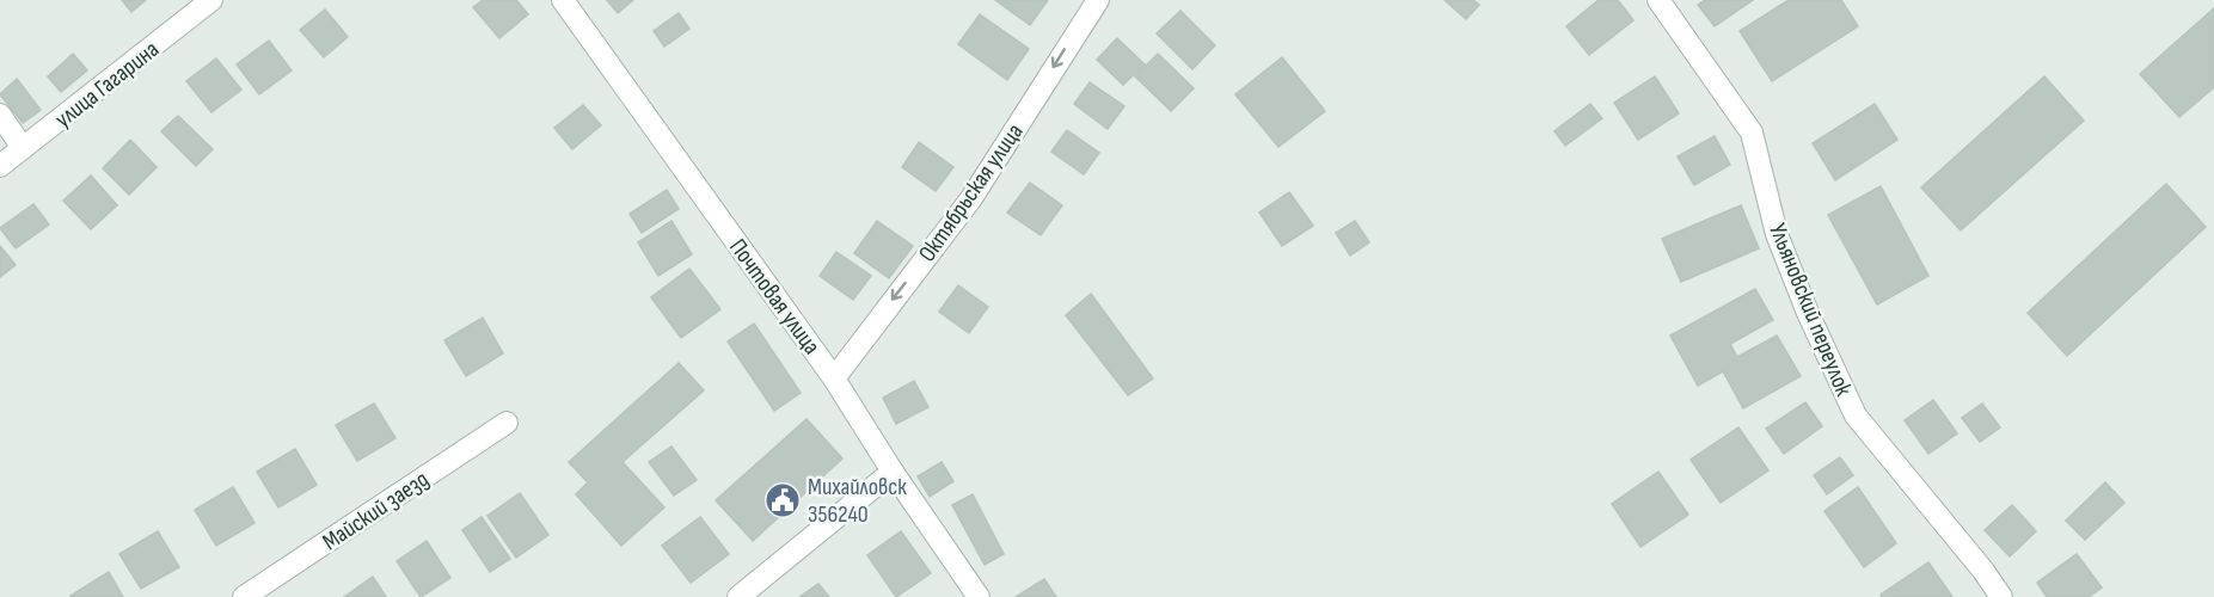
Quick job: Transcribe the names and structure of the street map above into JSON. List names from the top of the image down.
{
  "streets": {
    "street": [
      "улица Гагарина",
      "Октябрьская улица",
      "Почтовая улица",
      "Ульяновский переулок",
      "Майский заезд"
    ]
  },
  "crossings": [
    ["Октябрьская улица", "Почтовая улица"]
  ],
  "one_way": ["Октябрьская улица"],
  "places": {
    "public building": ["Михайловск 356240"]
  }
}
